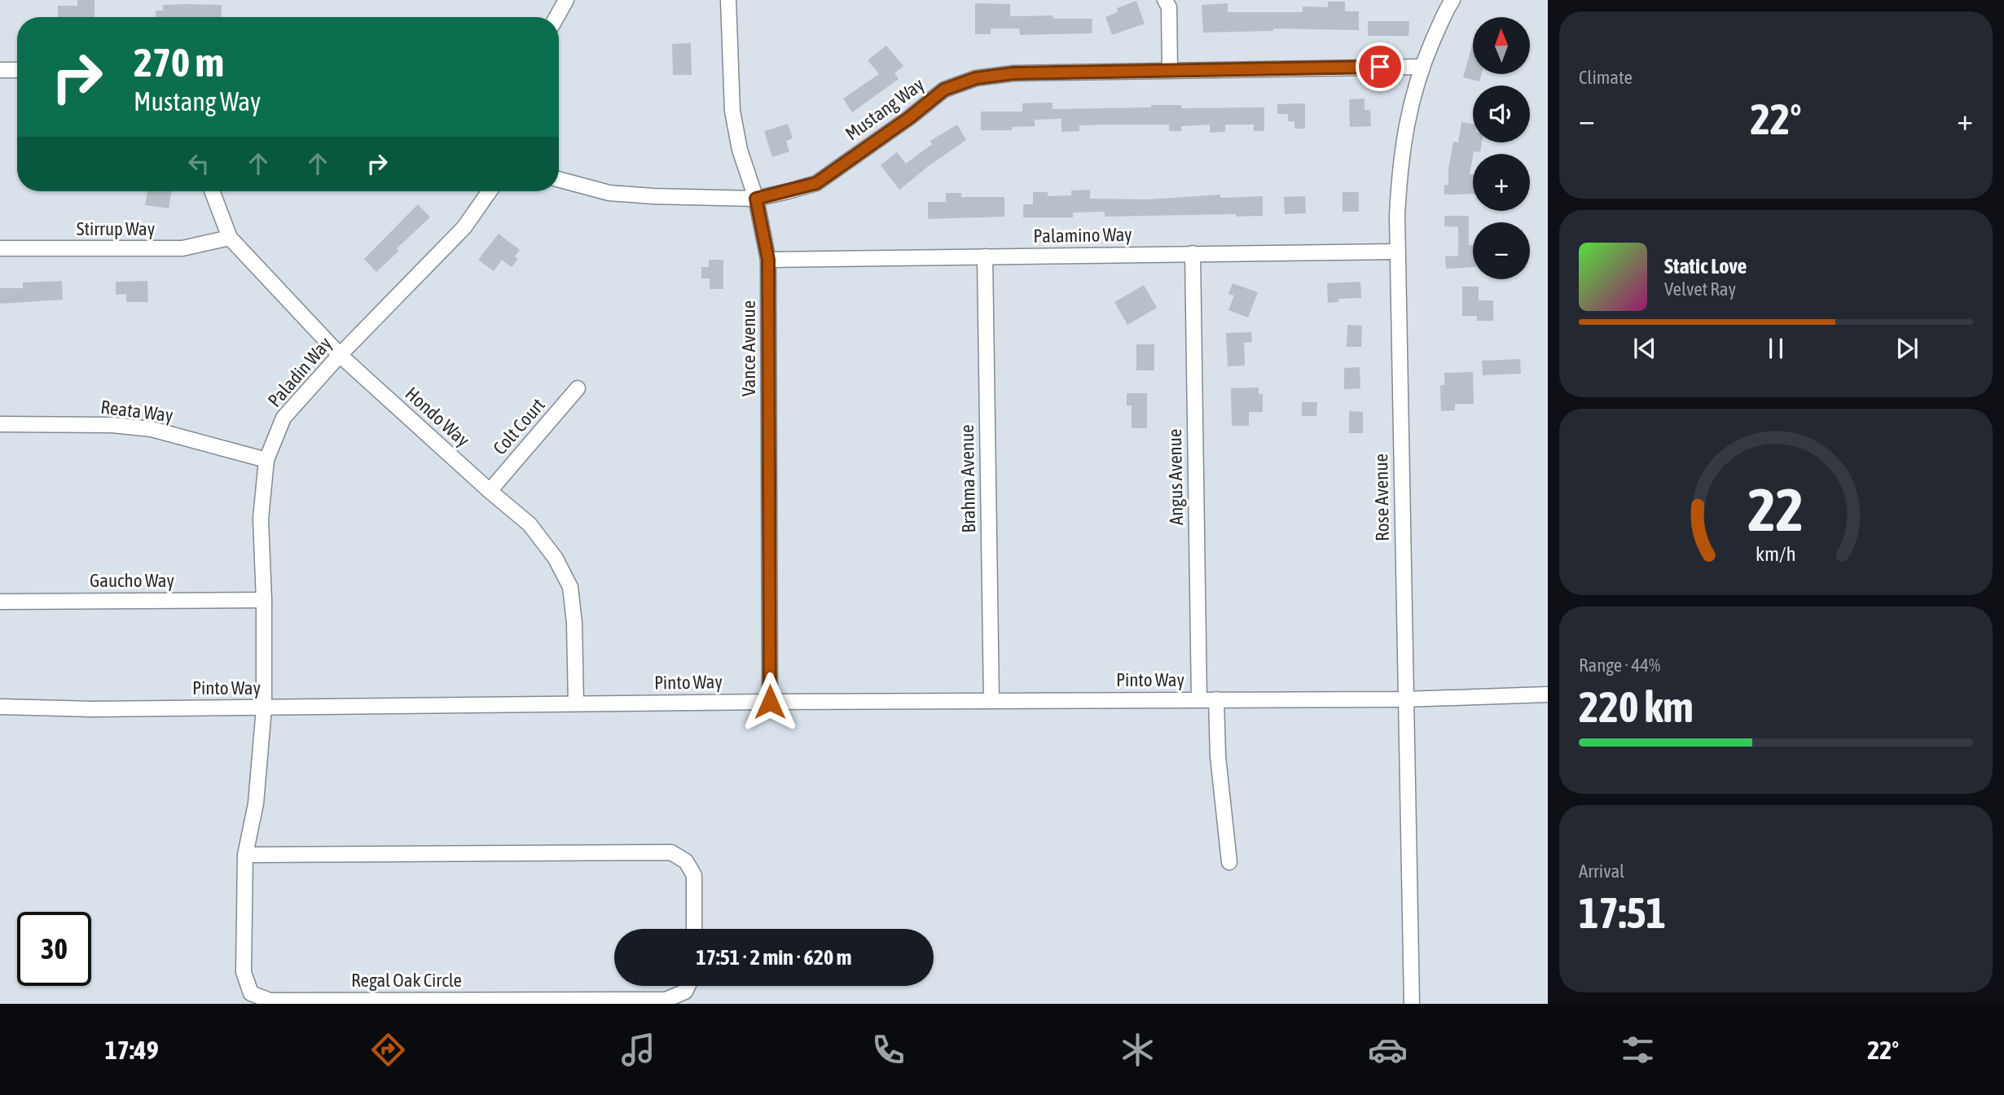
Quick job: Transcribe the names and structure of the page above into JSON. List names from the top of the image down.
{
  "streets": {
    "street": [
      "Mustang Way",
      "Stirrup Way",
      "Palamino Way",
      "Vance Avenue",
      "Paladin Way",
      "Reata Way",
      "Hondo Way",
      "Colt Court",
      "Angus Avenue",
      "Brahma Avenue",
      "Rose Avenue",
      "Gaucho Way",
      "Pinto Way",
      "Regal Oak Circle"
    ]
  },
  "crossings": [
    ["Mustang Way", "Vance Avenue"],
    ["Mustang Way", "Rose Avenue"],
    ["Stirrup Way", "Hondo Way"],
    ["Palamino Way", "Vance Avenue"],
    ["Palamino Way", "Angus Avenue"],
    ["Palamino Way", "Brahma Avenue"],
    ["Palamino Way", "Rose Avenue"],
    ["Vance Avenue", "Pinto Way"],
    ["Paladin Way", "Reata Way"],
    ["Paladin Way", "Hondo Way"],
    ["Paladin Way", "Gaucho Way"],
    ["Paladin Way", "Pinto Way"],
    ["Paladin Way", "Regal Oak Circle"],
    ["Hondo Way", "Colt Court"],
    ["Hondo Way", "Pinto Way"],
    ["Angus Avenue", "Pinto Way"],
    ["Brahma Avenue", "Pinto Way"],
    ["Rose Avenue", "Pinto Way"],
    ["Pinto Way", "Regal Oak Circle"]
  ],
  "north": "top",
  "page": {
    "tile": [
      "Climate",
      ["Range · 44%", "220 km"],
      ["Arrival", "17:51"]
    ],
    "map_buttons": ["+", "−"],
    "turn": ["270 m", "Mustang Way"],
    "heat": ["−", "22°", "+"],
    "song": ["Static Love", "Velvet Ray"],
    "limit": "30",
    "trip": "17:51 · 2 min · 620 m",
    "tabs": ["17:49", "22°"],
    "gauge": ["22", "km/h"]
  }
}
